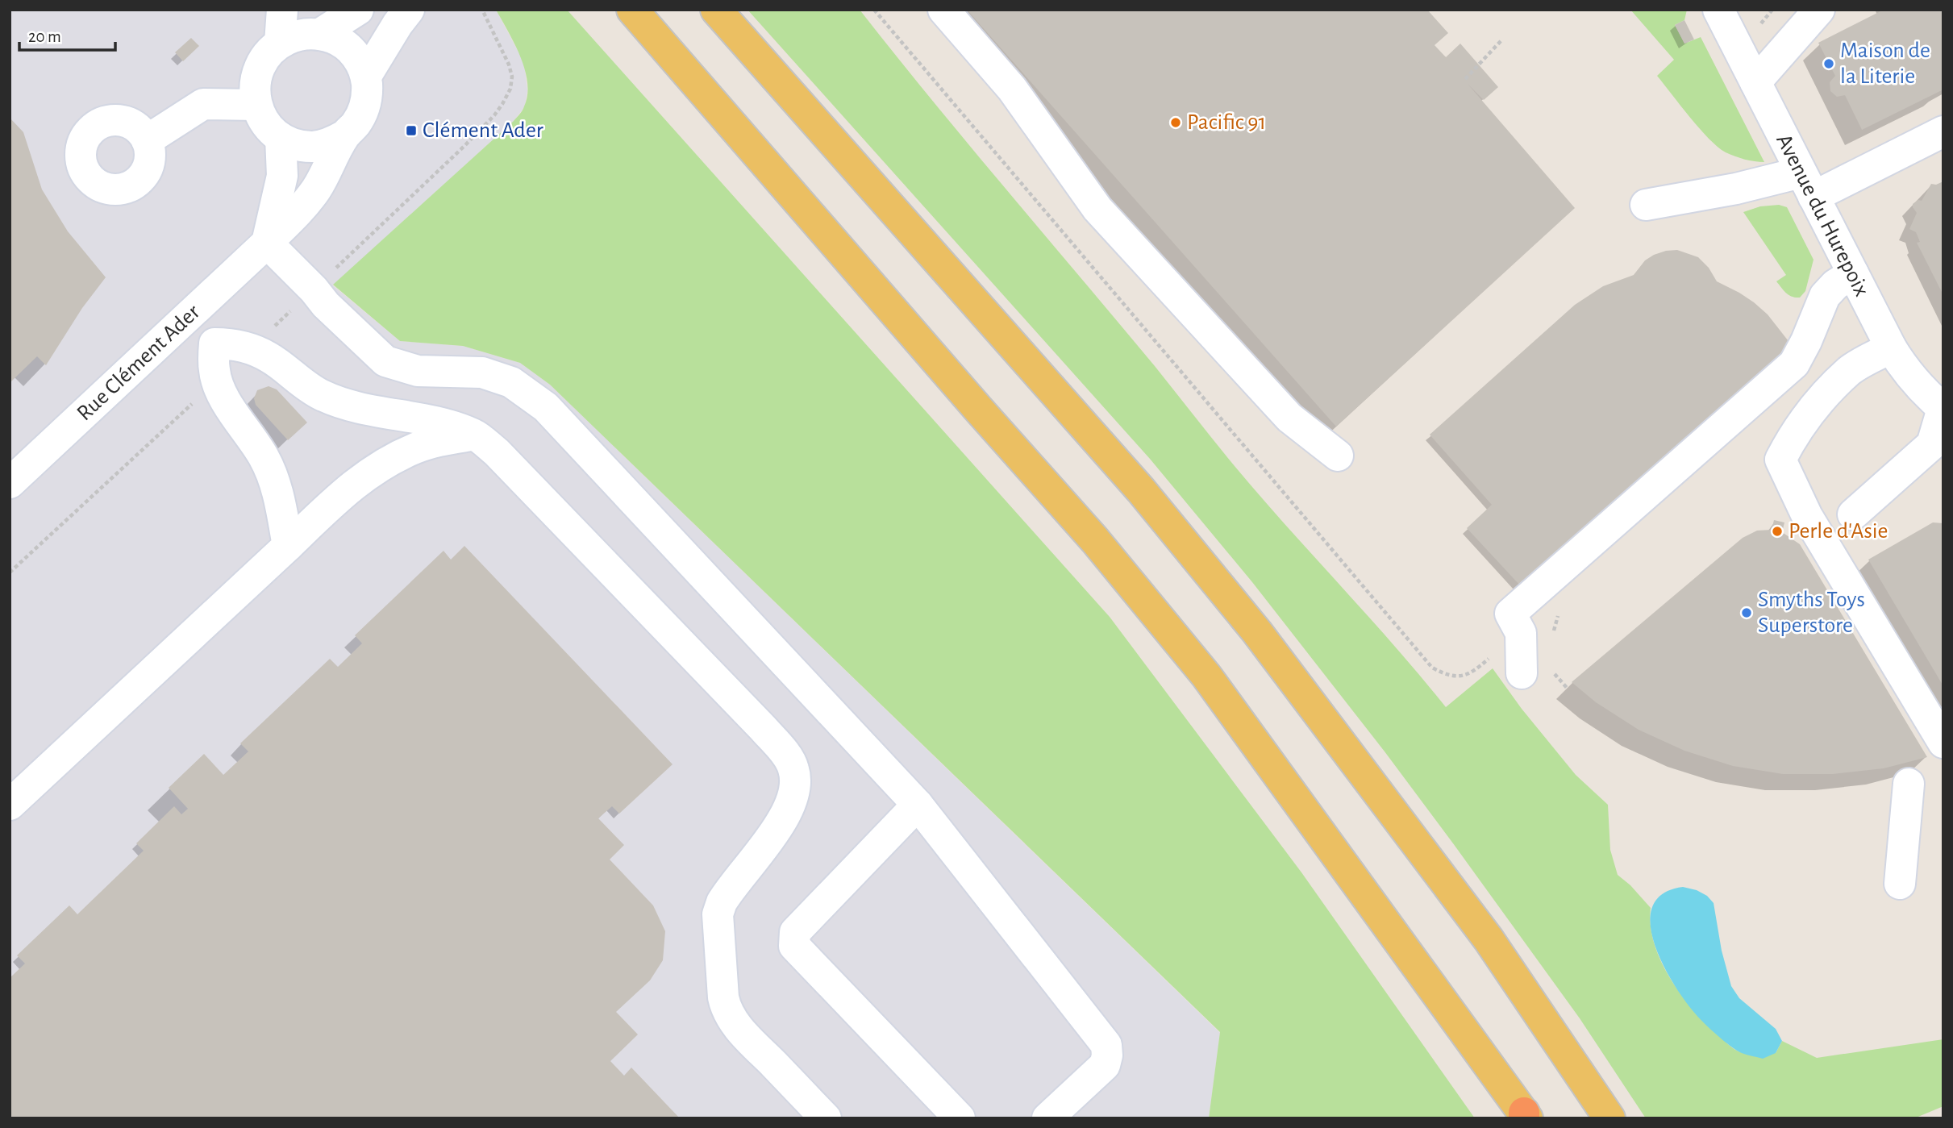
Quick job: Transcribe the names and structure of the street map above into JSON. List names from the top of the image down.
{
  "streets": {
    "street": ["Avenue du Hurepoix", "Rue Clément Ader"]
  },
  "places": {
    "other": [
      "Maison de la Literie",
      "Pacific 91",
      "Perle d'Asie",
      "Smyths Toys Superstore"
    ],
    "transit": ["Clément Ader"]
  },
  "scale_bar": "20 m"
}
